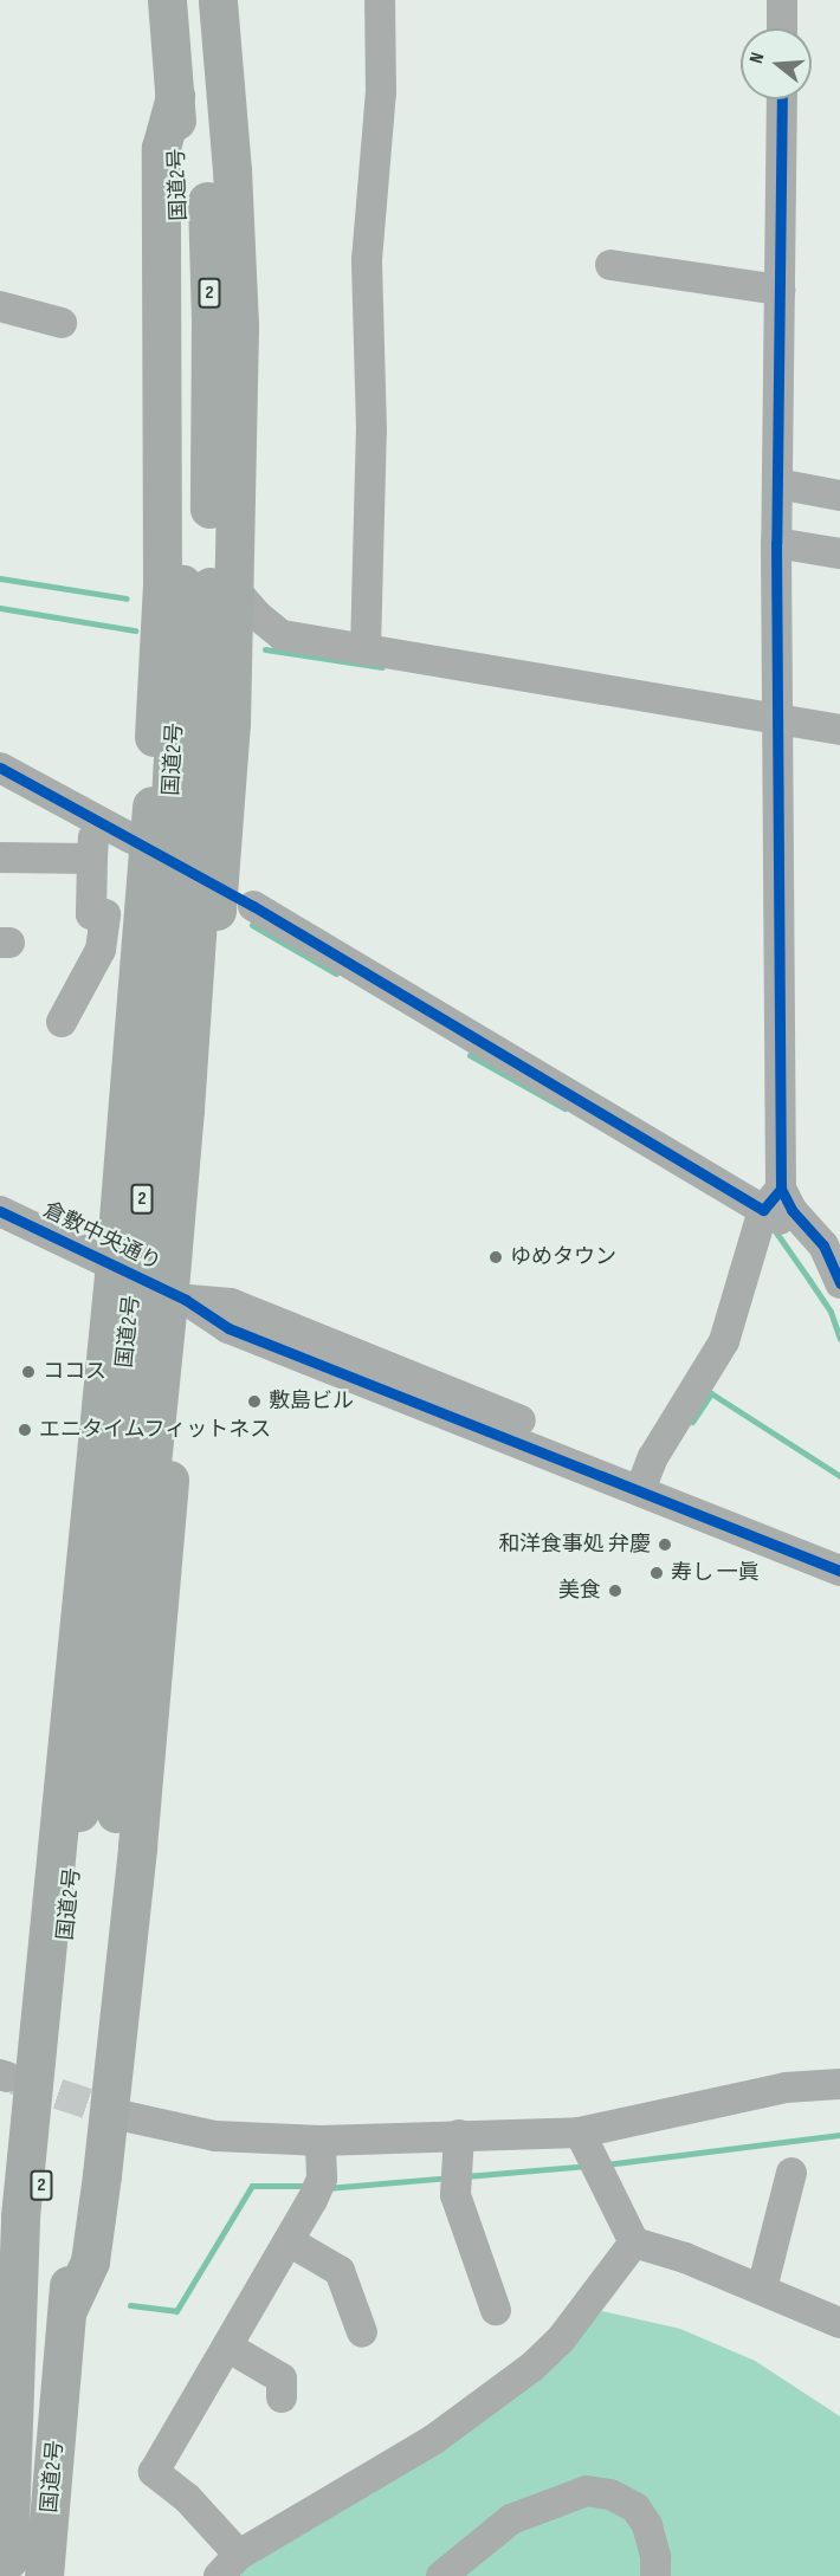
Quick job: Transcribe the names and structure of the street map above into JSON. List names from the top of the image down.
{
  "streets": {
    "highway": ["国道2号", "2"],
    "street": ["倉敷中央通り"]
  },
  "places": [
    "ゆめタウン",
    "ココス",
    "敷島ビル",
    "エニタイムフィットネス",
    "和洋食事処 弁慶",
    "寿し 一眞",
    "美食"
  ],
  "north": "left"
}
